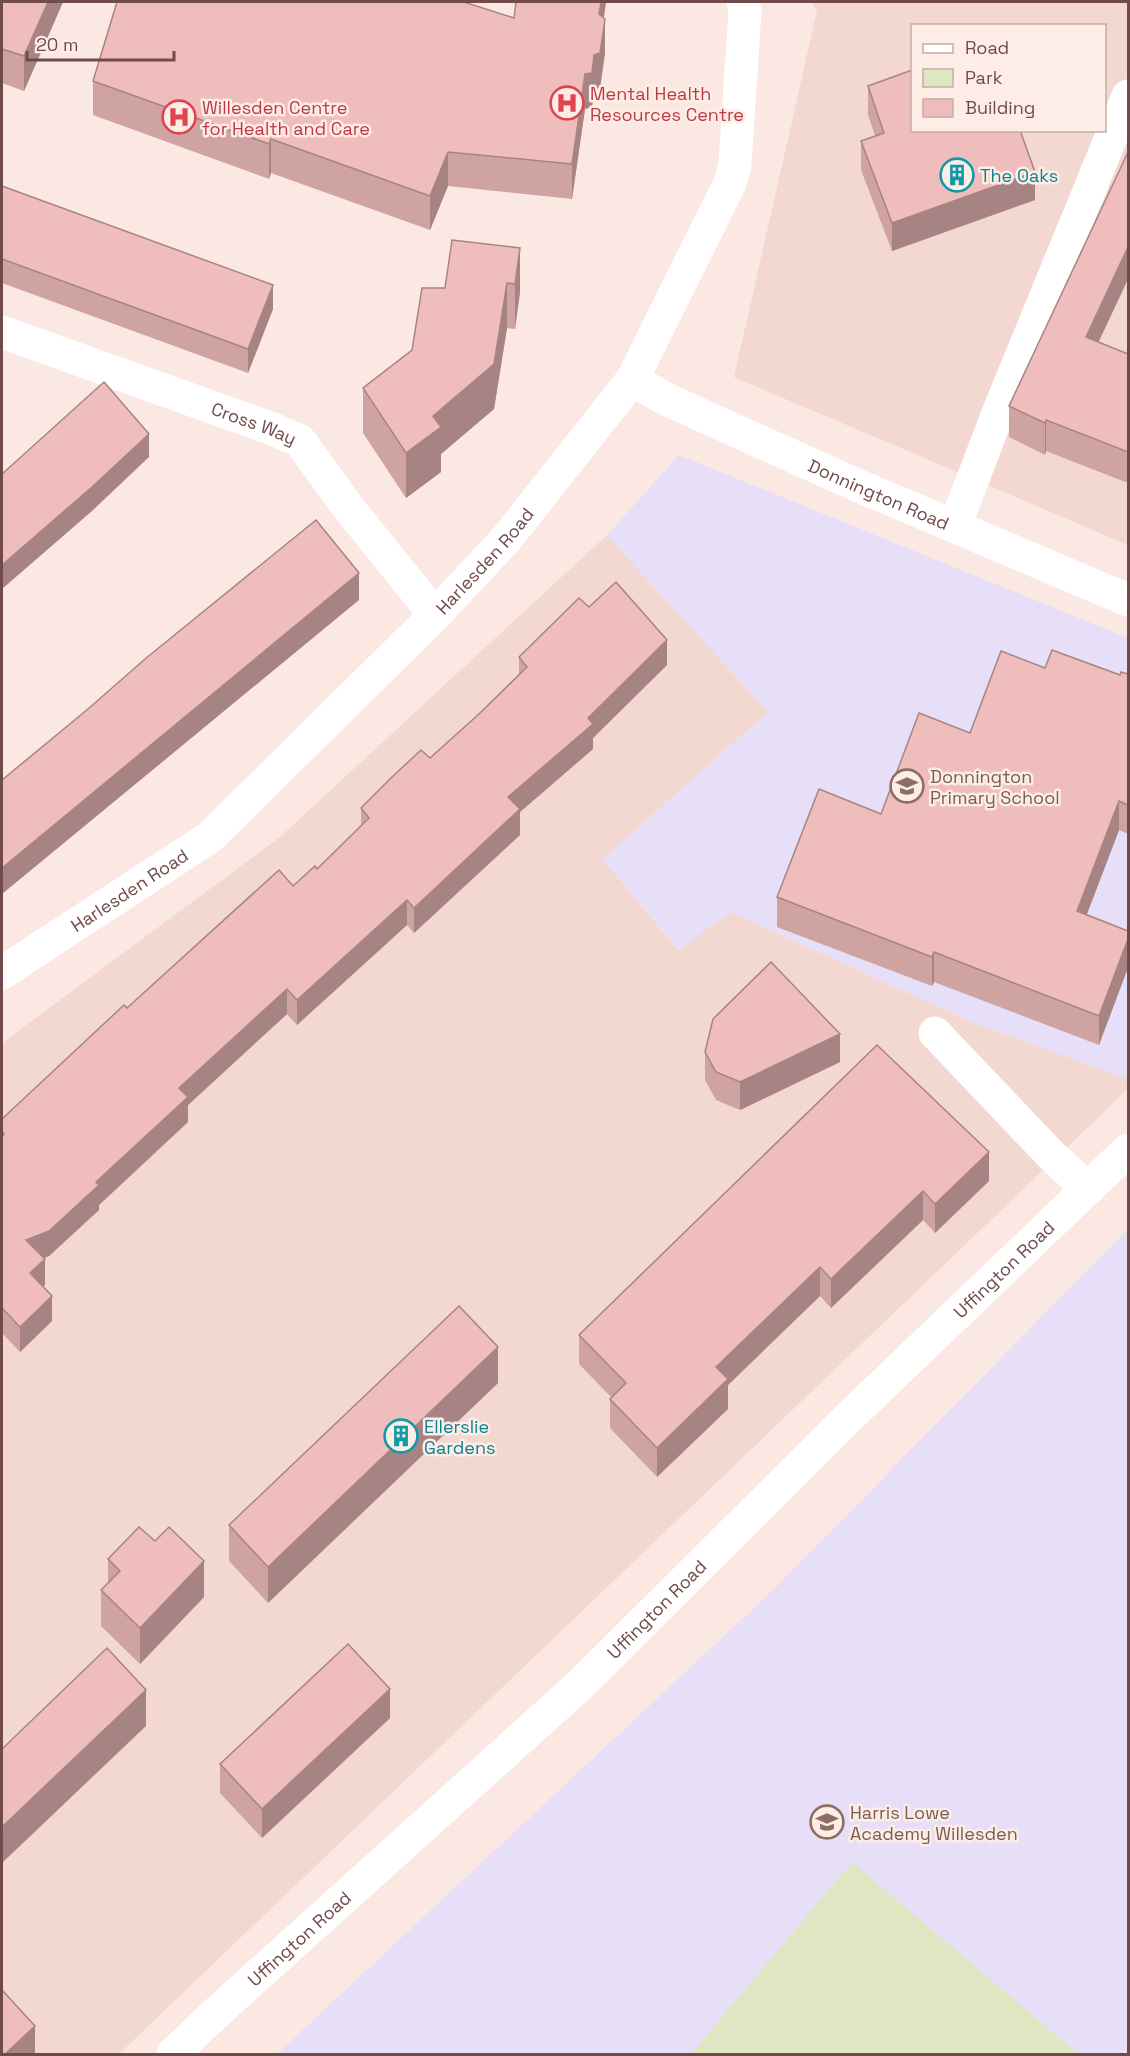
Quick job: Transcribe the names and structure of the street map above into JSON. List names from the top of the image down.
{
  "streets": {
    "street": [
      "Cross Way",
      "Donnington Road",
      "Harlesden Road",
      "Uffington Road"
    ]
  },
  "crossings": [
    ["Cross Way", "Harlesden Road"],
    ["Donnington Road", "Harlesden Road"]
  ],
  "places": {
    "hospital": ["Mental Health Resources Centre", "Willesden Centre for Health and Care"],
    "building": ["The Oaks", "Ellerslie Gardens"],
    "school or university": ["Donnington Primary School", "Harris Lowe Academy Willesden"]
  },
  "legend": ["Road", "Park", "Building"],
  "scale_bar": "20 m"
}
